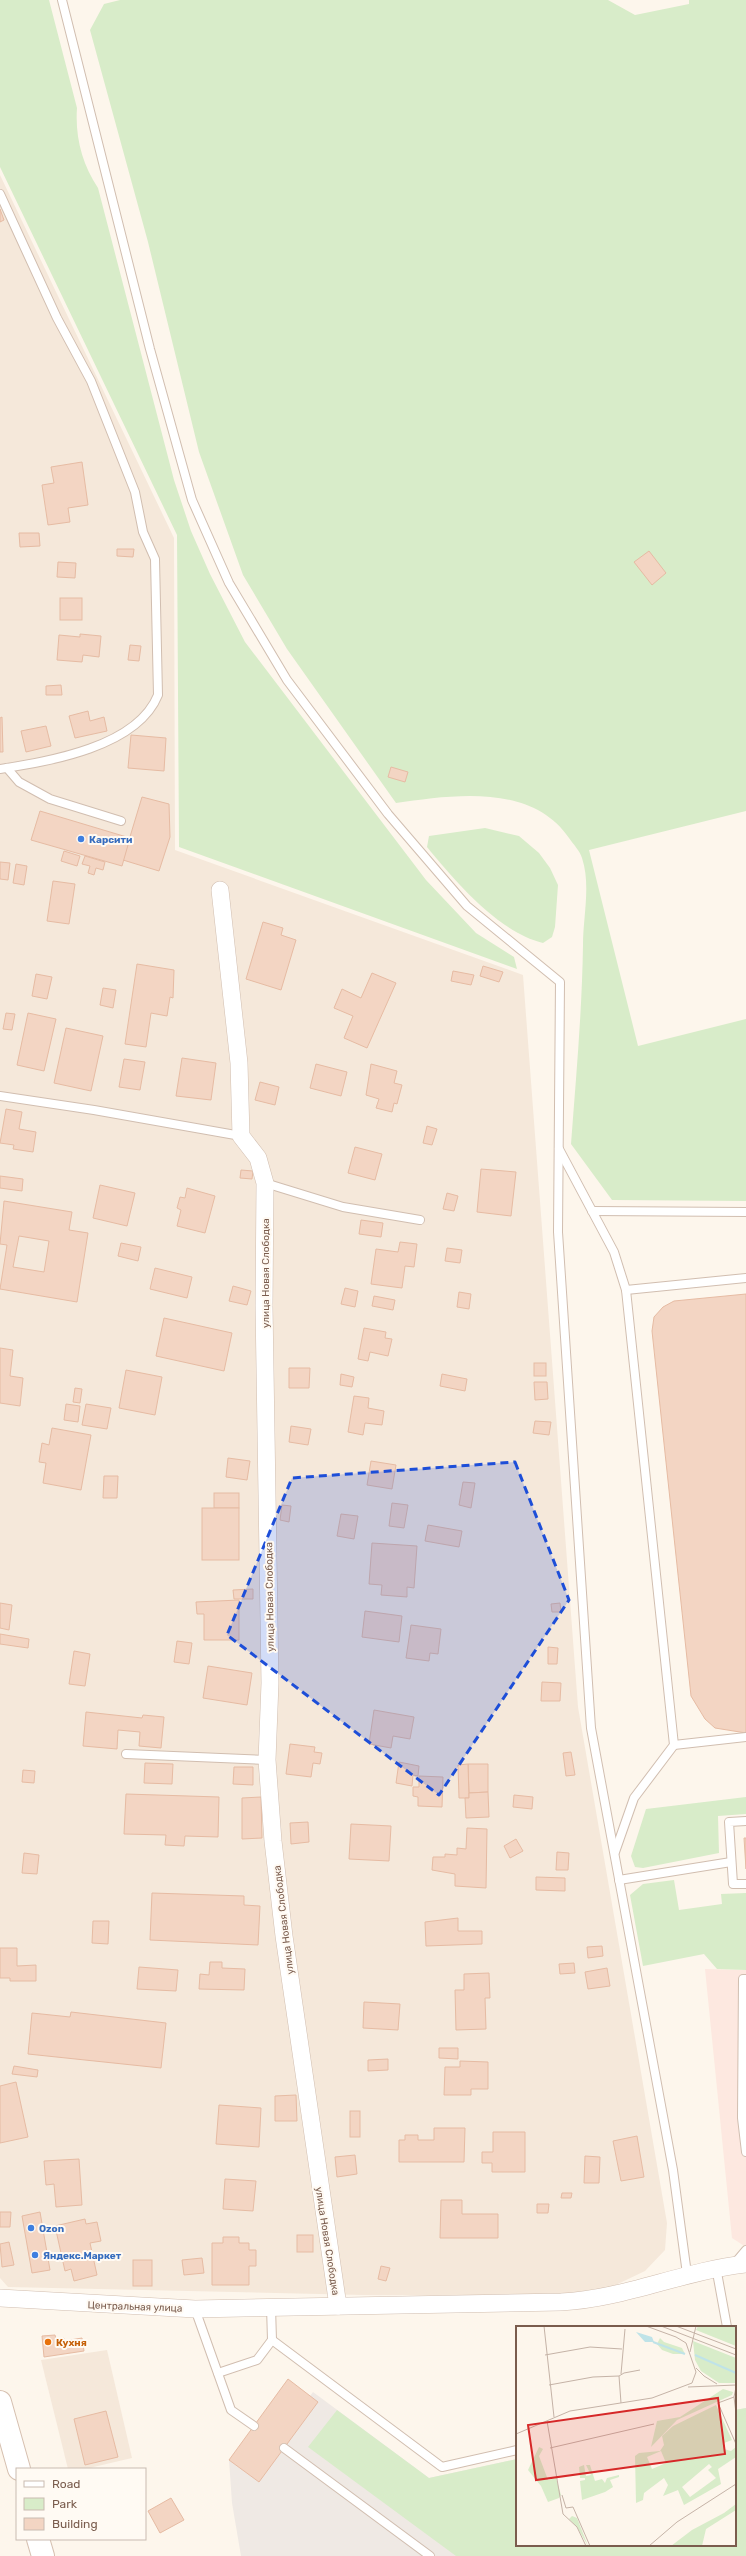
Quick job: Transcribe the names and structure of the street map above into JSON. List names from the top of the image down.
{
  "streets": {
    "street": ["улица Новая Слободка", "Центральная улица"]
  },
  "crossings": [
    ["улица Новая Слободка", "Центральная улица"]
  ],
  "places": [
    "Карсити",
    "Ozon",
    "Яндекс.Маркет",
    "Кухня"
  ],
  "legend": ["Road", "Park", "Building"]
}
